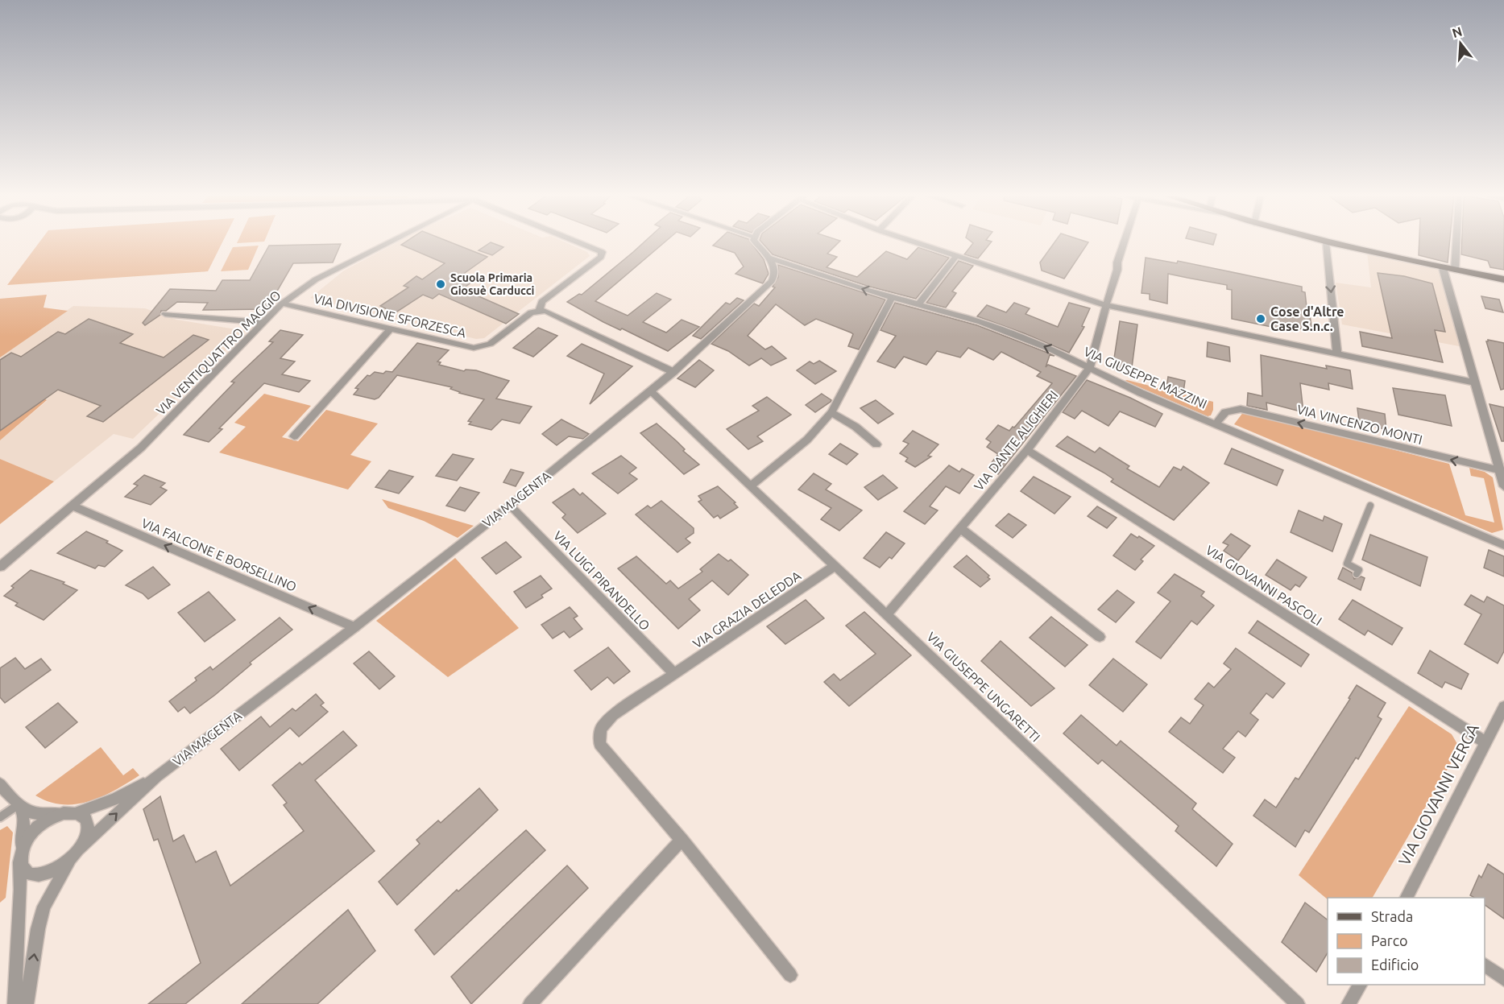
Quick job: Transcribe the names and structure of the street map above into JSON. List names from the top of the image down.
{
  "streets": {
    "street": [
      "VIA DIVISIONE SFORZESCA",
      "VIA VENTIQUATTRO MAGGIO",
      "VIA GIUSEPPE MAZZINI",
      "VIA VINCENZO MONTI",
      "VIA DANTE ALIGHIERI",
      "VIA MAGENTA",
      "VIA FALCONE E BORSELLINO",
      "VIA LUIGI PIRANDELLO",
      "VIA GIOVANNI PASCOLI",
      "VIA GRAZIA DELEDDA",
      "VIA GIUSEPPE UNGARETTI",
      "VIA GIOVANNI VERGA"
    ]
  },
  "crossings": [
    ["VIA DIVISIONE SFORZESCA", "VIA VENTIQUATTRO MAGGIO"],
    ["VIA VENTIQUATTRO MAGGIO", "VIA FALCONE E BORSELLINO"],
    ["VIA GIUSEPPE MAZZINI", "VIA VINCENZO MONTI"],
    ["VIA GIUSEPPE MAZZINI", "VIA DANTE ALIGHIERI"],
    ["VIA GIUSEPPE MAZZINI", "VIA MAGENTA"],
    ["VIA DANTE ALIGHIERI", "VIA GIOVANNI PASCOLI"],
    ["VIA DANTE ALIGHIERI", "VIA GIUSEPPE UNGARETTI"],
    ["VIA MAGENTA", "VIA FALCONE E BORSELLINO"],
    ["VIA MAGENTA", "VIA LUIGI PIRANDELLO"],
    ["VIA MAGENTA", "VIA GIUSEPPE UNGARETTI"],
    ["VIA LUIGI PIRANDELLO", "VIA GRAZIA DELEDDA"],
    ["VIA GIOVANNI PASCOLI", "VIA GIOVANNI VERGA"],
    ["VIA GRAZIA DELEDDA", "VIA GIUSEPPE UNGARETTI"]
  ],
  "one_way": ["VIA FALCONE E BORSELLINO"],
  "places": ["Scuola Primaria Giosuè Carducci", "Cose d'Altre Case S.n.c."],
  "legend": ["Strada", "Parco", "Edificio"],
  "north": "top"
}
